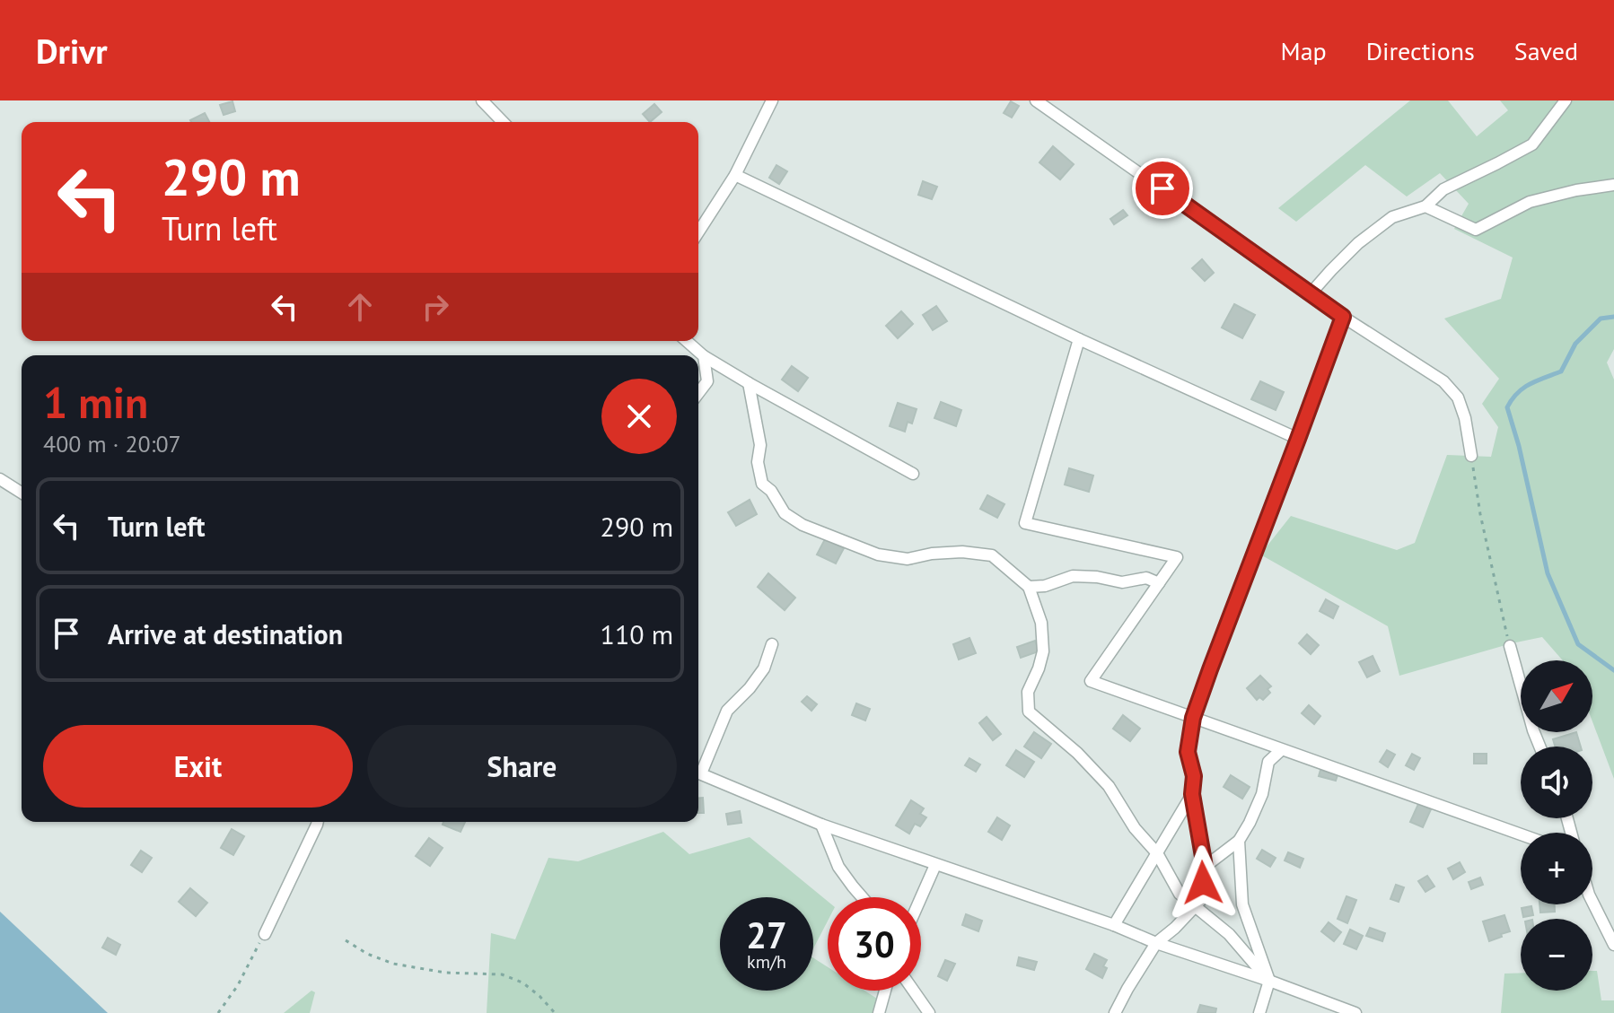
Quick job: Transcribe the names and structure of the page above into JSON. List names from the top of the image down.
{
  "north": "top right",
  "page": {
    "header": "Drivr",
    "nav": ["Map", "Directions", "Saved"],
    "turn": ["290 m", "Turn left"],
    "heading": ["1 min", "400 m · 20:07"],
    "list": [
      {
        "name": "Turn left",
        "value": "290 m"
      },
      {
        "name": "Arrive at destination",
        "value": "110 m"
      }
    ],
    "map_buttons": ["+", "−"],
    "buttons": ["Exit", "Share"],
    "speed": "27 km/h",
    "limit": "30"
  }
}
